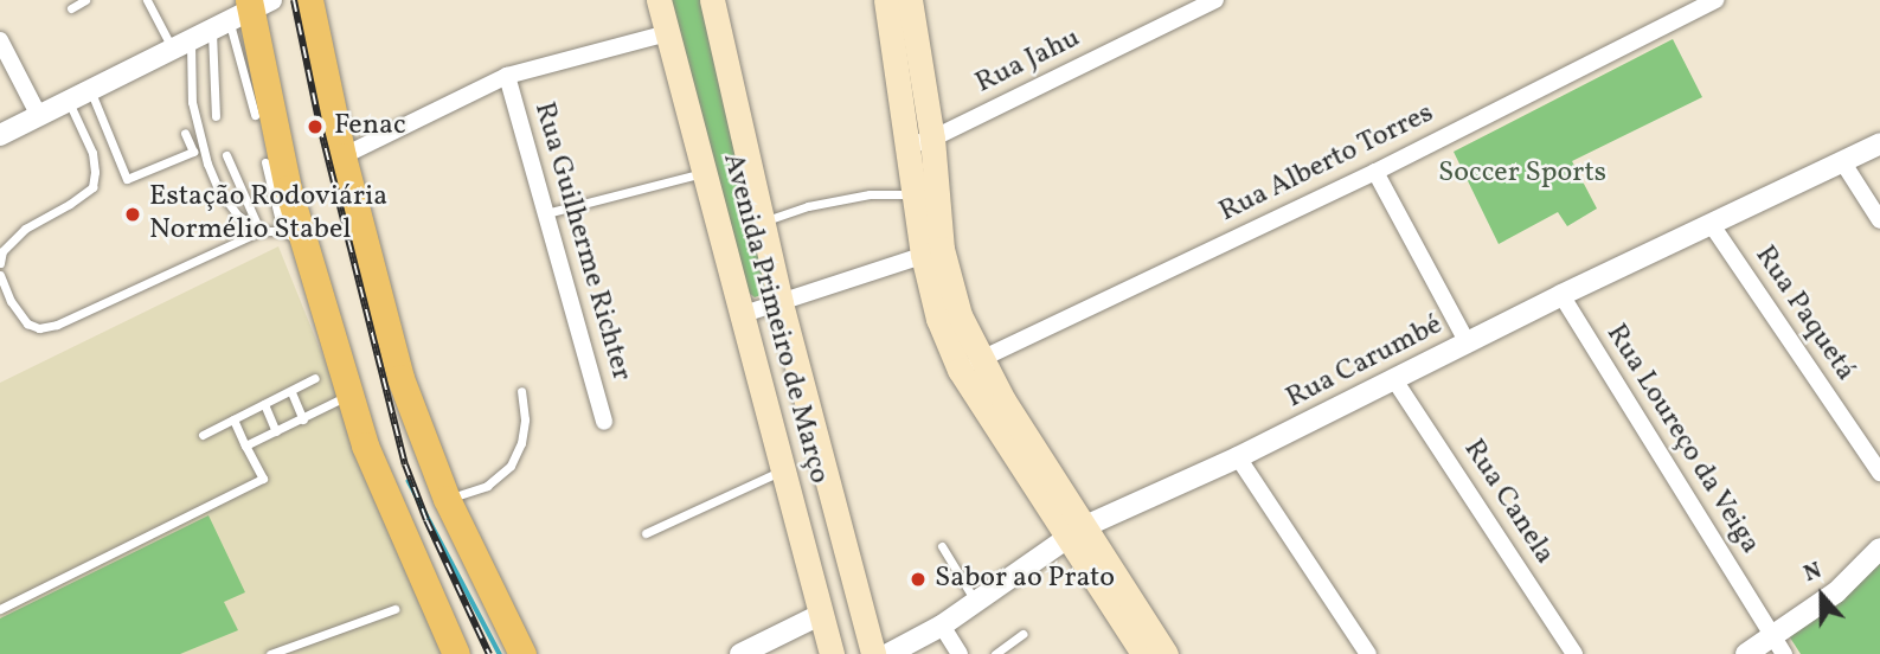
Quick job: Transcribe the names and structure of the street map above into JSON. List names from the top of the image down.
{
  "streets": {
    "main road": ["Avenida Primeiro de Março"],
    "street": [
      "Rua Jahu",
      "Rua Alberto Torres",
      "Rua Guilherme Richter",
      "Rua Paquetá",
      "Rua Carumbé",
      "Rua Loureço da Veiga",
      "Rua Canela"
    ]
  },
  "crossings": [
    ["Rua Paquetá", "Rua Carumbé"],
    ["Rua Carumbé", "Rua Loureço da Veiga"],
    ["Rua Carumbé", "Rua Canela"]
  ],
  "parks": ["Soccer Sports"],
  "places": ["Fenac", "Estação Rodoviária Normélio Stabel", "Sabor ao Prato"],
  "north": "top"
}
